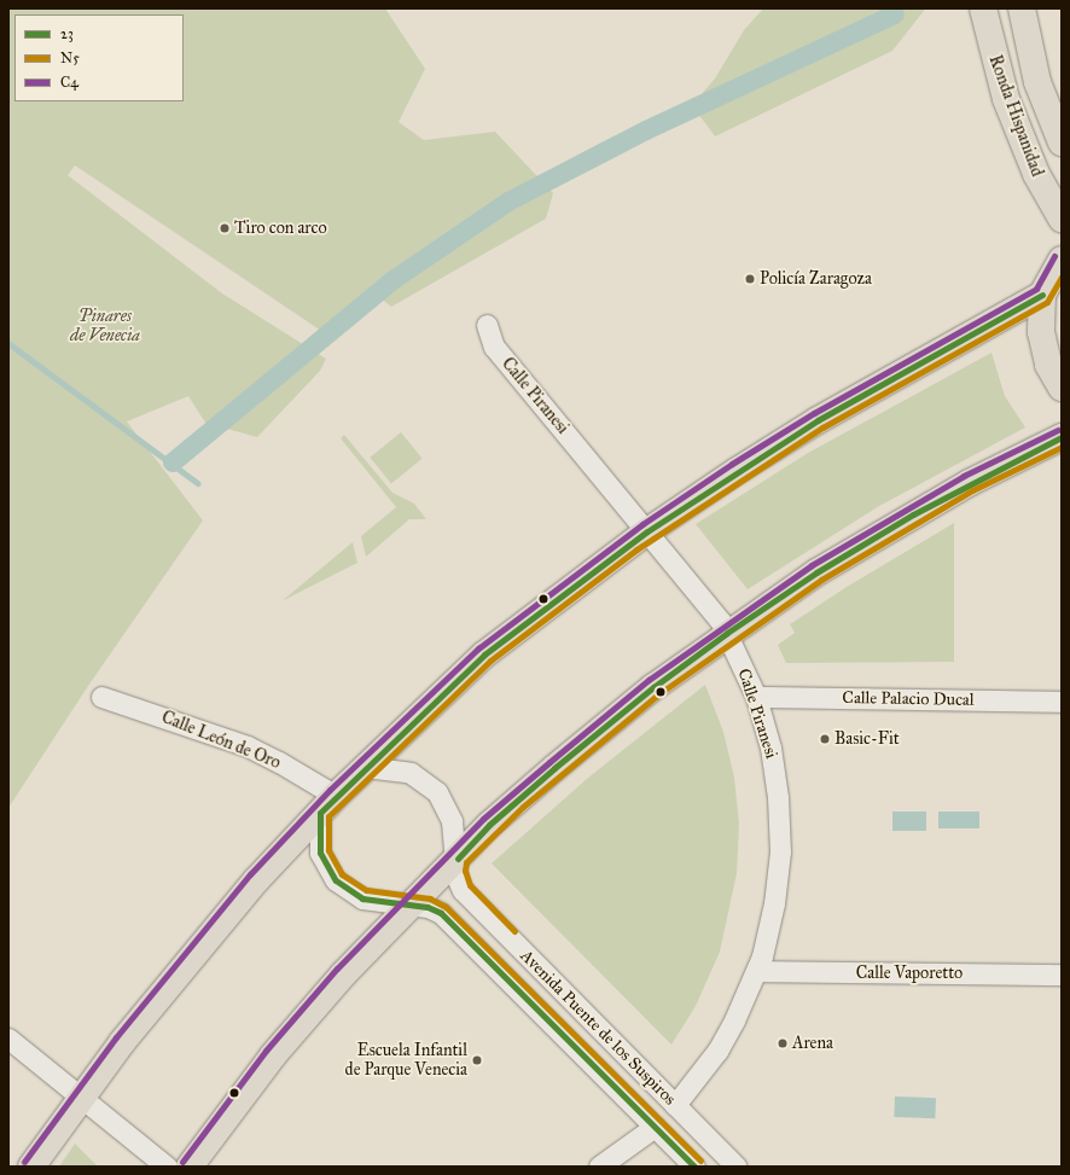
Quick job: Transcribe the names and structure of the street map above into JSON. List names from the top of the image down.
{
  "streets": {
    "main road": ["Ronda Hispanidad"],
    "street": [
      "Calle Piranesi",
      "Calle Palacio Ducal",
      "Calle León de Oro",
      "Calle Vaporetto",
      "Avenida Puente de los Suspiros"
    ]
  },
  "crossings": [
    ["Calle Piranesi", "Calle Palacio Ducal"],
    ["Calle Piranesi", "Calle Vaporetto"],
    ["Calle Piranesi", "Avenida Puente de los Suspiros"],
    ["Calle León de Oro", "Avenida Puente de los Suspiros"]
  ],
  "parks": ["Pinares de Venecia"],
  "places": [
    "Tiro con arco",
    "Policía Zaragoza",
    "Basic-Fit",
    "Arena",
    "Escuela Infantil de Parque Venecia"
  ],
  "lines": ["transit line C4", "transit line N5", "transit line 23"],
  "legend": ["23", "N5", "C4"]
}
